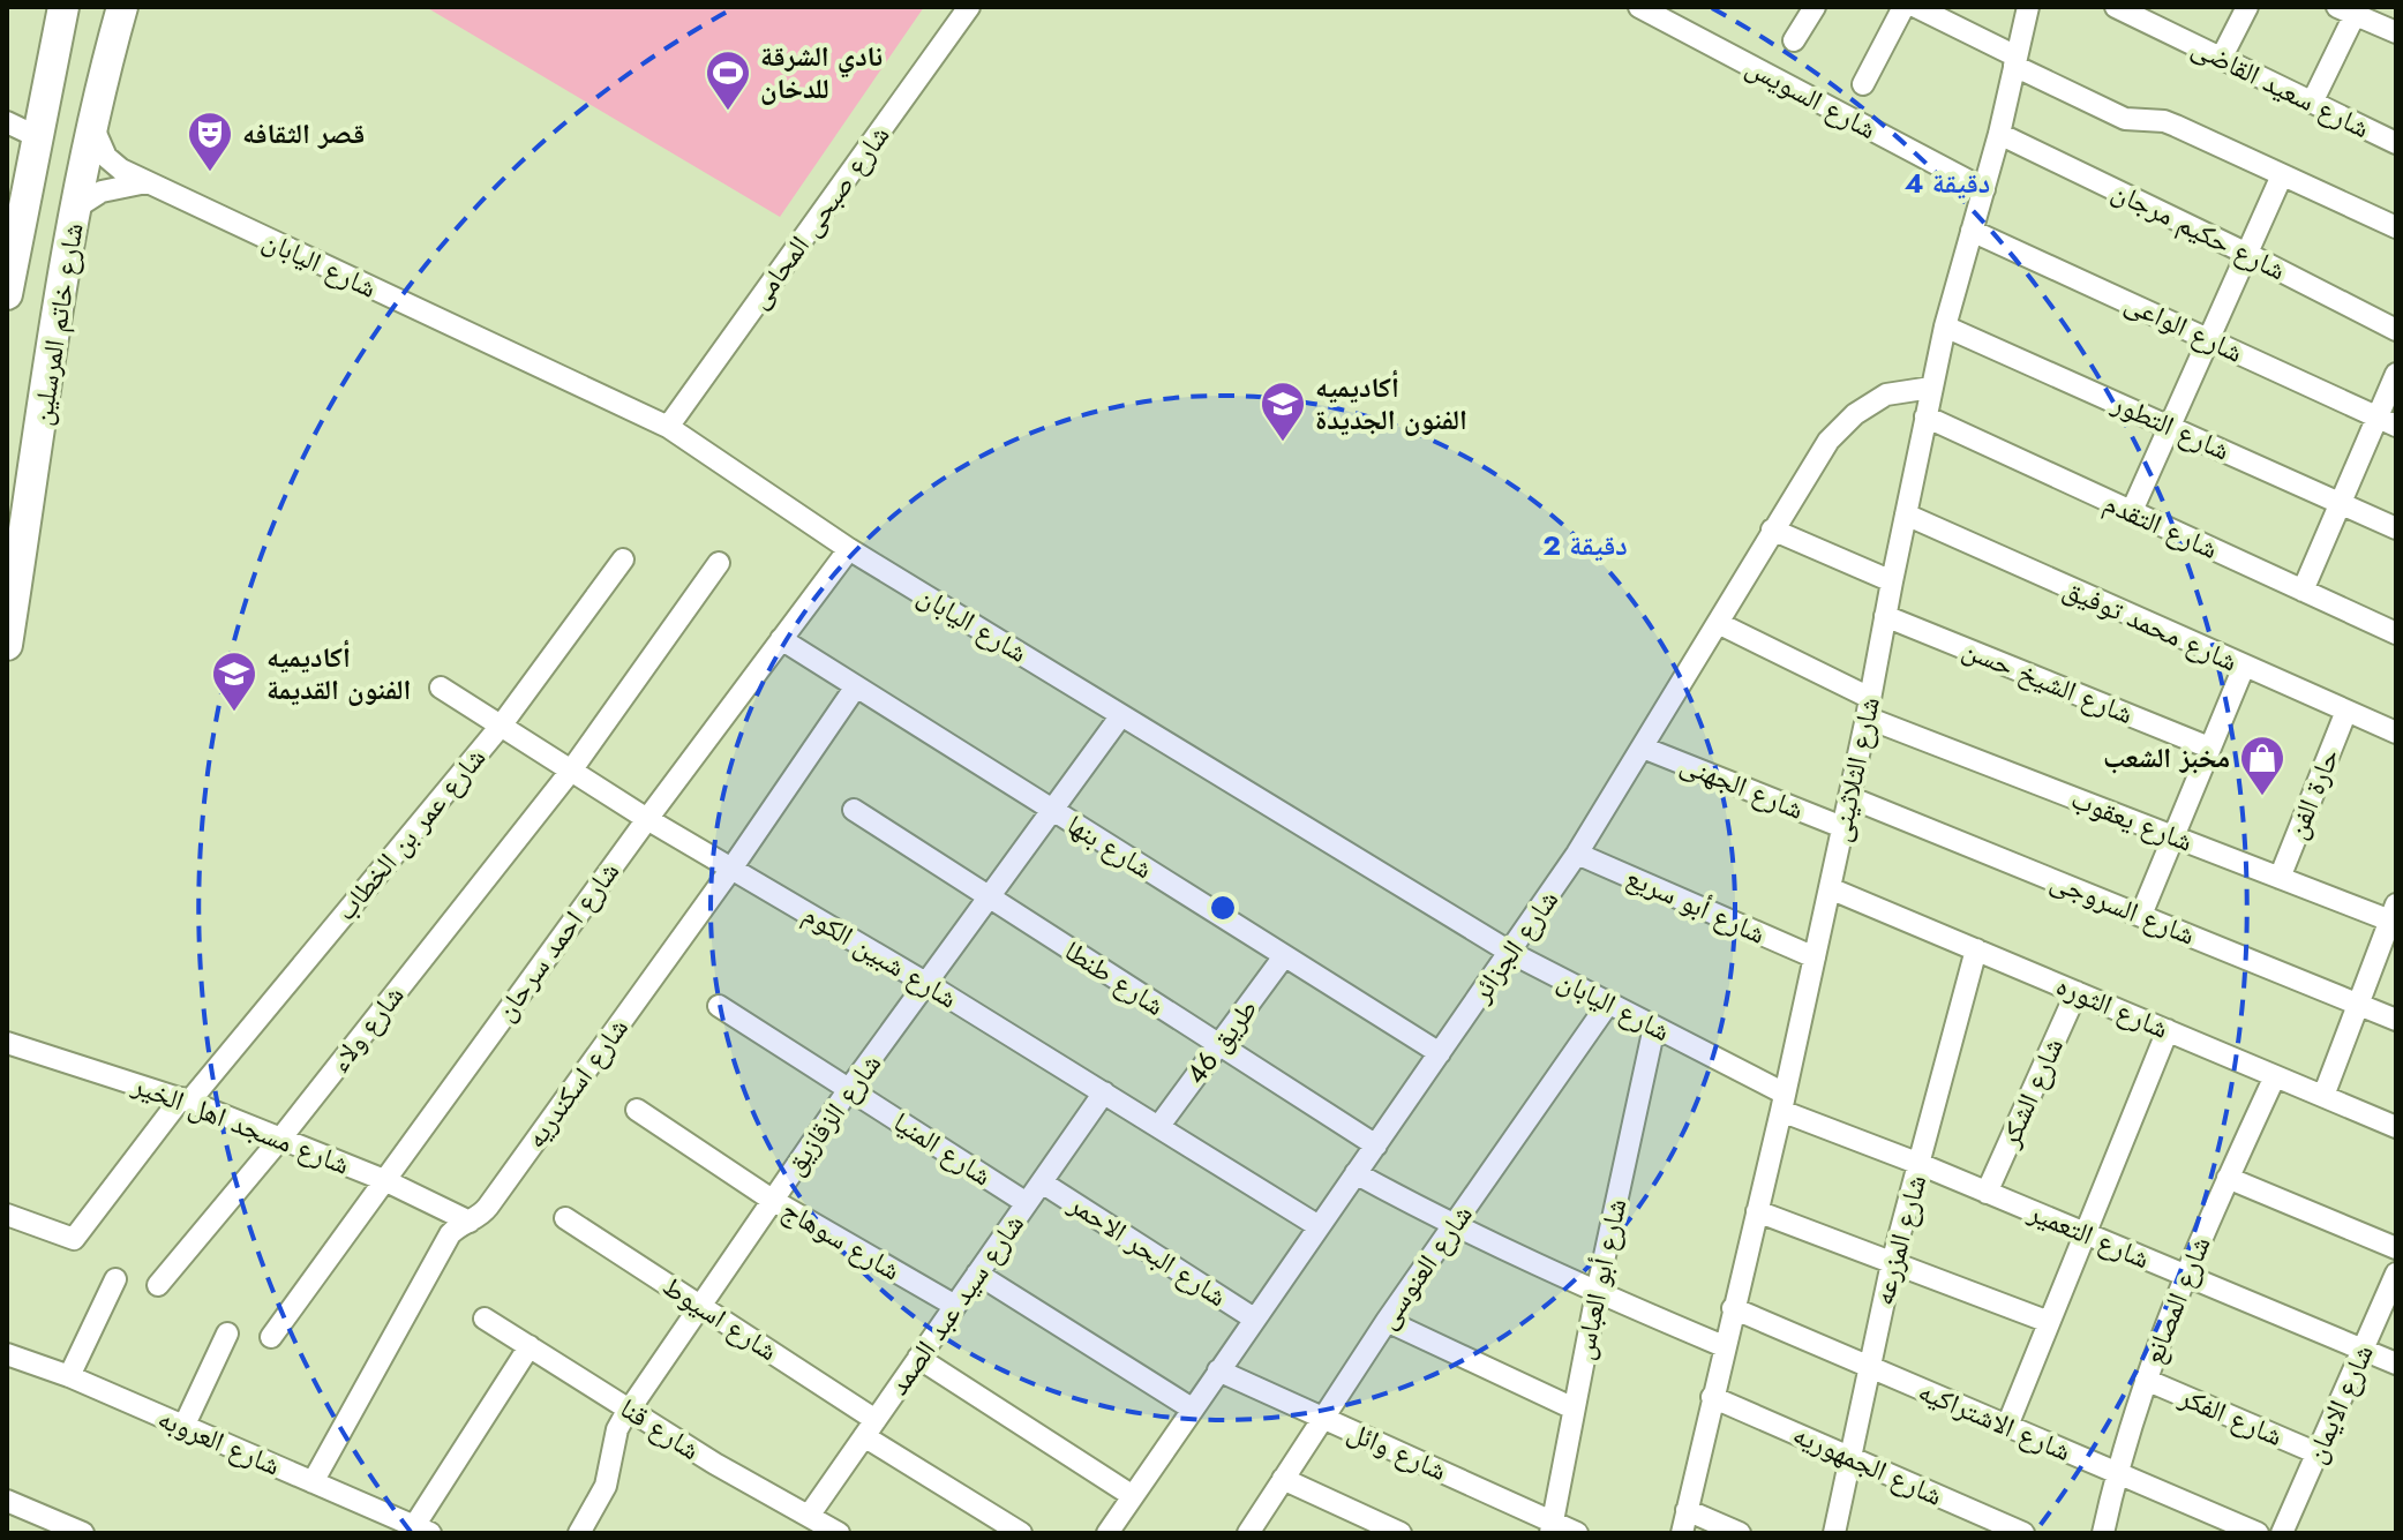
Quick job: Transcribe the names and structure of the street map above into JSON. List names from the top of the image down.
{
  "streets": {
    "main road": ["شارع خاتم المرسلين"],
    "street": [
      "شارع سعيد القاضى",
      "شارع السويس",
      "شارع صبحى المحامى",
      "شارع حكيم مرجان",
      "شارع اليابان",
      "شارع الواعى",
      "شارع التطور",
      "شارع التقدم",
      "شارع محمد توفيق",
      "شارع الشيخ حسن",
      "شارع الثلاثينى",
      "شارع الجهنى",
      "حارة الفن",
      "شارع يعقوب",
      "شارع عمر بن الخطاب",
      "شارع بنها",
      "شارع أبو سريع",
      "شارع السروجى",
      "شارع احمد سرحان",
      "شارع الجزائر",
      "شارع شبين الكوم",
      "شارع طنطا",
      "شارع الثوره",
      "شارع ولاء",
      "طريق 46",
      "شارع اسكندريه",
      "شارع الشكر",
      "شارع الزقازيق",
      "شارع مسجد اهل الخير",
      "شارع المنيا",
      "شارع التعمير",
      "شارع سوهاج",
      "شارع المزرعه",
      "شارع البحر الاحمر",
      "شارع العنوسى",
      "شارع أبو العباس",
      "شارع المصانع",
      "شارع سيد عبد الصمد",
      "شارع اسيوط",
      "شارع الايمان",
      "شارع الفكر",
      "شارع الاشتراكيه",
      "شارع قنا",
      "شارع العروبه",
      "شارع وائل",
      "شارع الجمهوريه"
    ]
  },
  "crossings": [
    ["شارع السويس", "شارع الثلاثينى"],
    ["شارع صبحى المحامى", "شارع اليابان"],
    ["شارع حكيم مرجان", "شارع الثلاثينى"],
    ["شارع اليابان", "شارع خاتم المرسلين"],
    ["شارع اليابان", "شارع الثلاثينى"],
    ["شارع اليابان", "شارع احمد سرحان"],
    ["شارع اليابان", "شارع الجزائر"],
    ["شارع اليابان", "شارع الزقازيق"],
    ["شارع اليابان", "شارع التعمير"],
    ["شارع اليابان", "شارع العنوسى"],
    ["شارع اليابان", "شارع أبو العباس"],
    ["شارع الواعى", "شارع الثلاثينى"],
    ["شارع التطور", "شارع الثلاثينى"],
    ["شارع التقدم", "شارع الثلاثينى"],
    ["شارع محمد توفيق", "شارع الثلاثينى"],
    ["شارع محمد توفيق", "حارة الفن"],
    ["شارع الشيخ حسن", "شارع الثلاثينى"],
    ["شارع الثلاثينى", "شارع الجهنى"],
    ["شارع الثلاثينى", "شارع يعقوب"],
    ["شارع الثلاثينى", "شارع أبو سريع"],
    ["شارع الثلاثينى", "شارع السروجى"],
    ["شارع الثلاثينى", "شارع الجزائر"],
    ["شارع الثلاثينى", "شارع الثوره"],
    ["شارع الثلاثينى", "شارع التعمير"],
    ["شارع الثلاثينى", "شارع الاشتراكيه"],
    ["شارع الثلاثينى", "شارع الجمهوريه"],
    ["شارع الجهنى", "شارع الجزائر"],
    ["حارة الفن", "شارع يعقوب"],
    ["شارع يعقوب", "شارع الجزائر"],
    ["شارع عمر بن الخطاب", "شارع شبين الكوم"],
    ["شارع عمر بن الخطاب", "شارع مسجد اهل الخير"],
    ["شارع بنها", "شارع احمد سرحان"],
    ["شارع بنها", "شارع الجزائر"],
    ["شارع بنها", "طريق 46"],
    ["شارع بنها", "شارع اسكندريه"],
    ["شارع بنها", "شارع الزقازيق"],
    ["شارع أبو سريع", "شارع الجزائر"],
    ["شارع احمد سرحان", "شارع شبين الكوم"],
    ["شارع احمد سرحان", "شارع مسجد اهل الخير"],
    ["شارع الجزائر", "شارع شبين الكوم"],
    ["شارع الجزائر", "شارع طنطا"],
    ["شارع الجزائر", "شارع البحر الاحمر"],
    ["شارع الجزائر", "شارع وائل"],
    ["شارع شبين الكوم", "شارع ولاء"],
    ["شارع شبين الكوم", "طريق 46"],
    ["شارع شبين الكوم", "شارع اسكندريه"],
    ["شارع شبين الكوم", "شارع الزقازيق"],
    ["شارع شبين الكوم", "شارع سيد عبد الصمد"],
    ["شارع طنطا", "طريق 46"],
    ["شارع طنطا", "شارع الزقازيق"],
    ["شارع الثوره", "شارع الشكر"],
    ["شارع الثوره", "شارع المزرعه"],
    ["شارع الثوره", "شارع المصانع"],
    ["شارع ولاء", "شارع مسجد اهل الخير"],
    ["شارع اسكندريه", "شارع مسجد اهل الخير"],
    ["شارع اسكندريه", "شارع العروبه"],
    ["شارع الشكر", "شارع التعمير"],
    ["شارع الزقازيق", "شارع المنيا"],
    ["شارع الزقازيق", "شارع سوهاج"],
    ["شارع الزقازيق", "شارع اسيوط"],
    ["شارع الزقازيق", "شارع قنا"],
    ["شارع المنيا", "شارع سيد عبد الصمد"],
    ["شارع التعمير", "شارع المزرعه"],
    ["شارع التعمير", "شارع المصانع"],
    ["شارع التعمير", "شارع الايمان"],
    ["شارع سوهاج", "شارع سيد عبد الصمد"],
    ["شارع المزرعه", "شارع الاشتراكيه"],
    ["شارع المزرعه", "شارع الجمهوريه"],
    ["شارع البحر الاحمر", "شارع سيد عبد الصمد"],
    ["شارع العنوسى", "شارع وائل"],
    ["شارع أبو العباس", "شارع وائل"],
    ["شارع المصانع", "شارع الفكر"],
    ["شارع المصانع", "شارع الاشتراكيه"],
    ["شارع سيد عبد الصمد", "شارع اسيوط"],
    ["شارع سيد عبد الصمد", "شارع قنا"],
    ["شارع الايمان", "شارع الفكر"]
  ],
  "places": {
    "sports": ["نادي الشرقة للدخان"],
    "theatre": ["قصر الثقافه"],
    "school or university": ["أكاديميه الفنون الجديدة", "أكاديميه الفنون القديمة"],
    "shop": ["مخبز الشعب"]
  },
  "rings": ["4 دقيقة", "2 دقيقة"]
}
